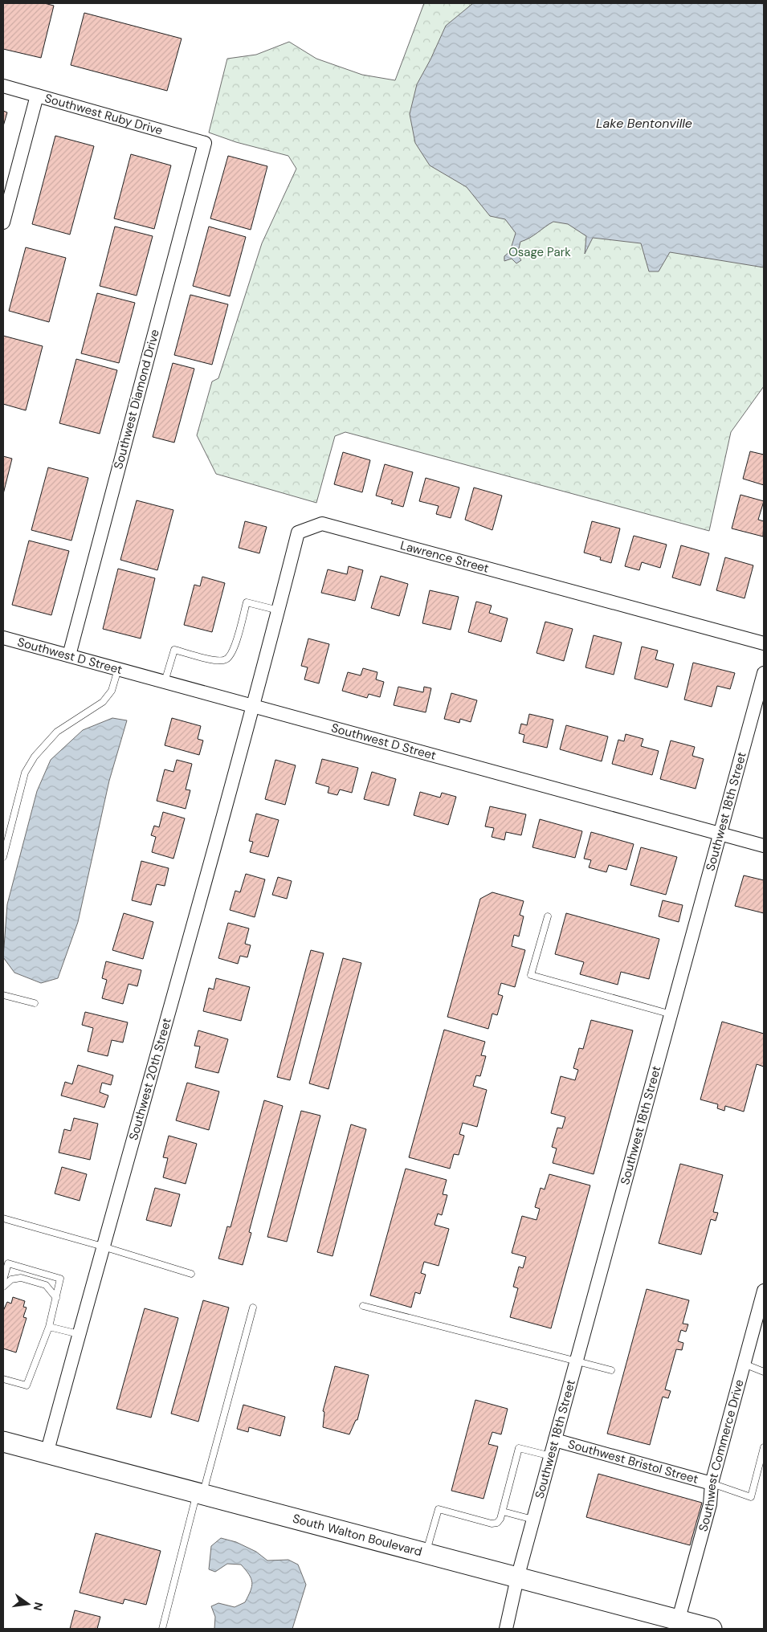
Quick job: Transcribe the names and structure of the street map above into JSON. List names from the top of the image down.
{
  "streets": {
    "main road": ["South Walton Boulevard"],
    "street": [
      "Southwest Ruby Drive",
      "Southwest Diamond Drive",
      "Lawrence Street",
      "Southwest D Street",
      "Southwest 18th Street",
      "Southwest 20th Street",
      "Southwest Commerce Drive",
      "Southwest Bristol Street"
    ]
  },
  "crossings": [
    ["Southwest Ruby Drive", "Southwest Diamond Drive"],
    ["Southwest Diamond Drive", "Southwest D Street"],
    ["Lawrence Street", "Southwest D Street"],
    ["Lawrence Street", "Southwest 20th Street"],
    ["Southwest D Street", "Southwest 18th Street"],
    ["Southwest D Street", "Southwest 20th Street"],
    ["Southwest 18th Street", "Southwest Bristol Street"],
    ["Southwest 18th Street", "South Walton Boulevard"],
    ["Southwest 20th Street", "South Walton Boulevard"],
    ["Southwest Commerce Drive", "Southwest Bristol Street"],
    ["Southwest Commerce Drive", "South Walton Boulevard"]
  ],
  "water": ["Lake Bentonville"],
  "parks": ["Osage Park"],
  "north": "right"
}
